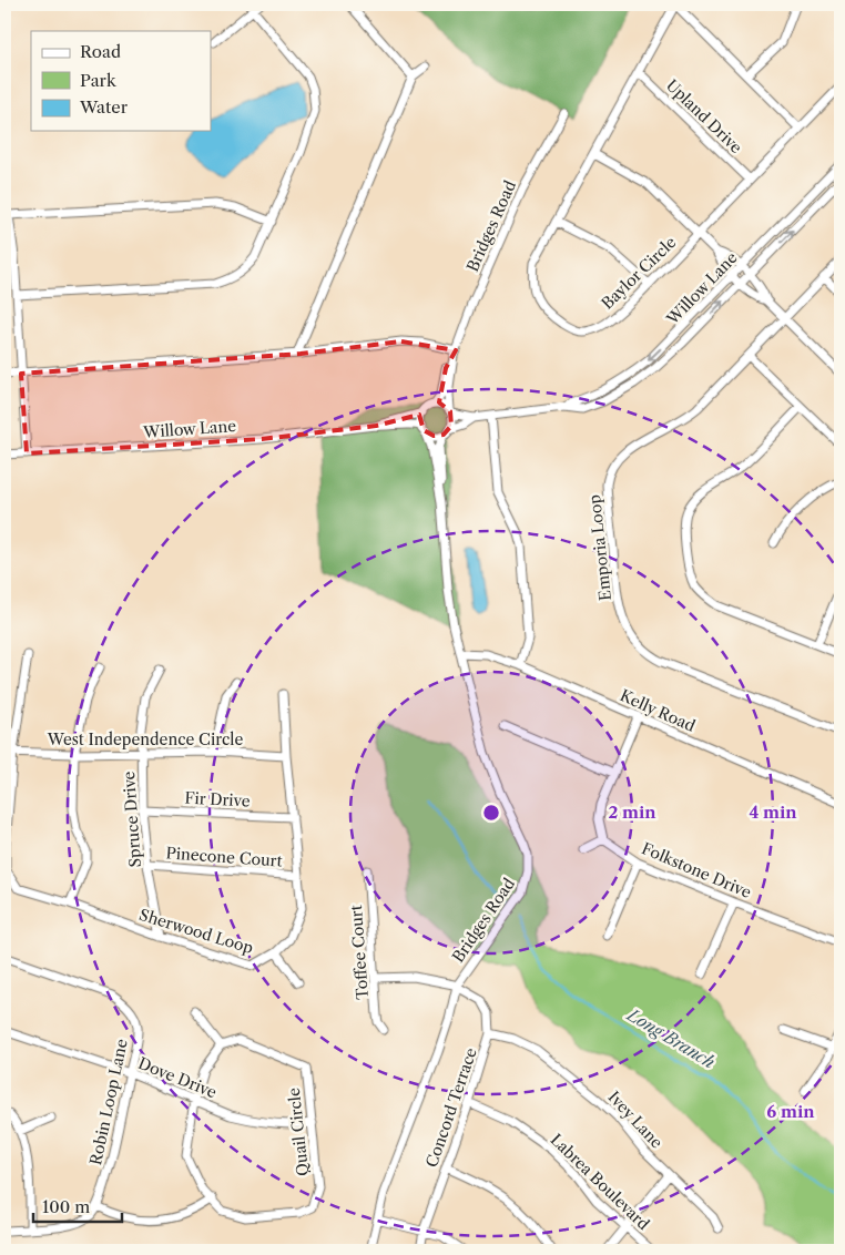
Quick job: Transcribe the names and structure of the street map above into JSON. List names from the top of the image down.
{
  "streets": {
    "street": [
      "Upland Drive",
      "Bridges Road",
      "Baylor Circle",
      "Willow Lane",
      "Emporia Loop",
      "Kelly Road",
      "West Independence Circle",
      "Fir Drive",
      "Spruce Drive",
      "Pinecone Court",
      "Folkstone Drive",
      "Sherwood Loop",
      "Toffee Court",
      "Dove Drive",
      "Robin Loop Lane",
      "Concord Terrace",
      "Ivey Lane",
      "Quail Circle",
      "Labrea Boulevard"
    ]
  },
  "crossings": [
    ["Upland Drive", "Baylor Circle"],
    ["Bridges Road", "Willow Lane"],
    ["Bridges Road", "Kelly Road"],
    ["Bridges Road", "Concord Terrace"],
    ["West Independence Circle", "Spruce Drive"],
    ["West Independence Circle", "Sherwood Loop"],
    ["Fir Drive", "Spruce Drive"],
    ["Fir Drive", "Sherwood Loop"],
    ["Spruce Drive", "Pinecone Court"],
    ["Spruce Drive", "Sherwood Loop"],
    ["Pinecone Court", "Sherwood Loop"],
    ["Toffee Court", "Concord Terrace"],
    ["Dove Drive", "Robin Loop Lane"],
    ["Dove Drive", "Quail Circle"],
    ["Concord Terrace", "Ivey Lane"],
    ["Concord Terrace", "Labrea Boulevard"]
  ],
  "water": ["Long Branch"],
  "legend": ["Road", "Park", "Water"],
  "scale_bar": "100 m",
  "rings": ["2 min", "4 min", "6 min"]
}
